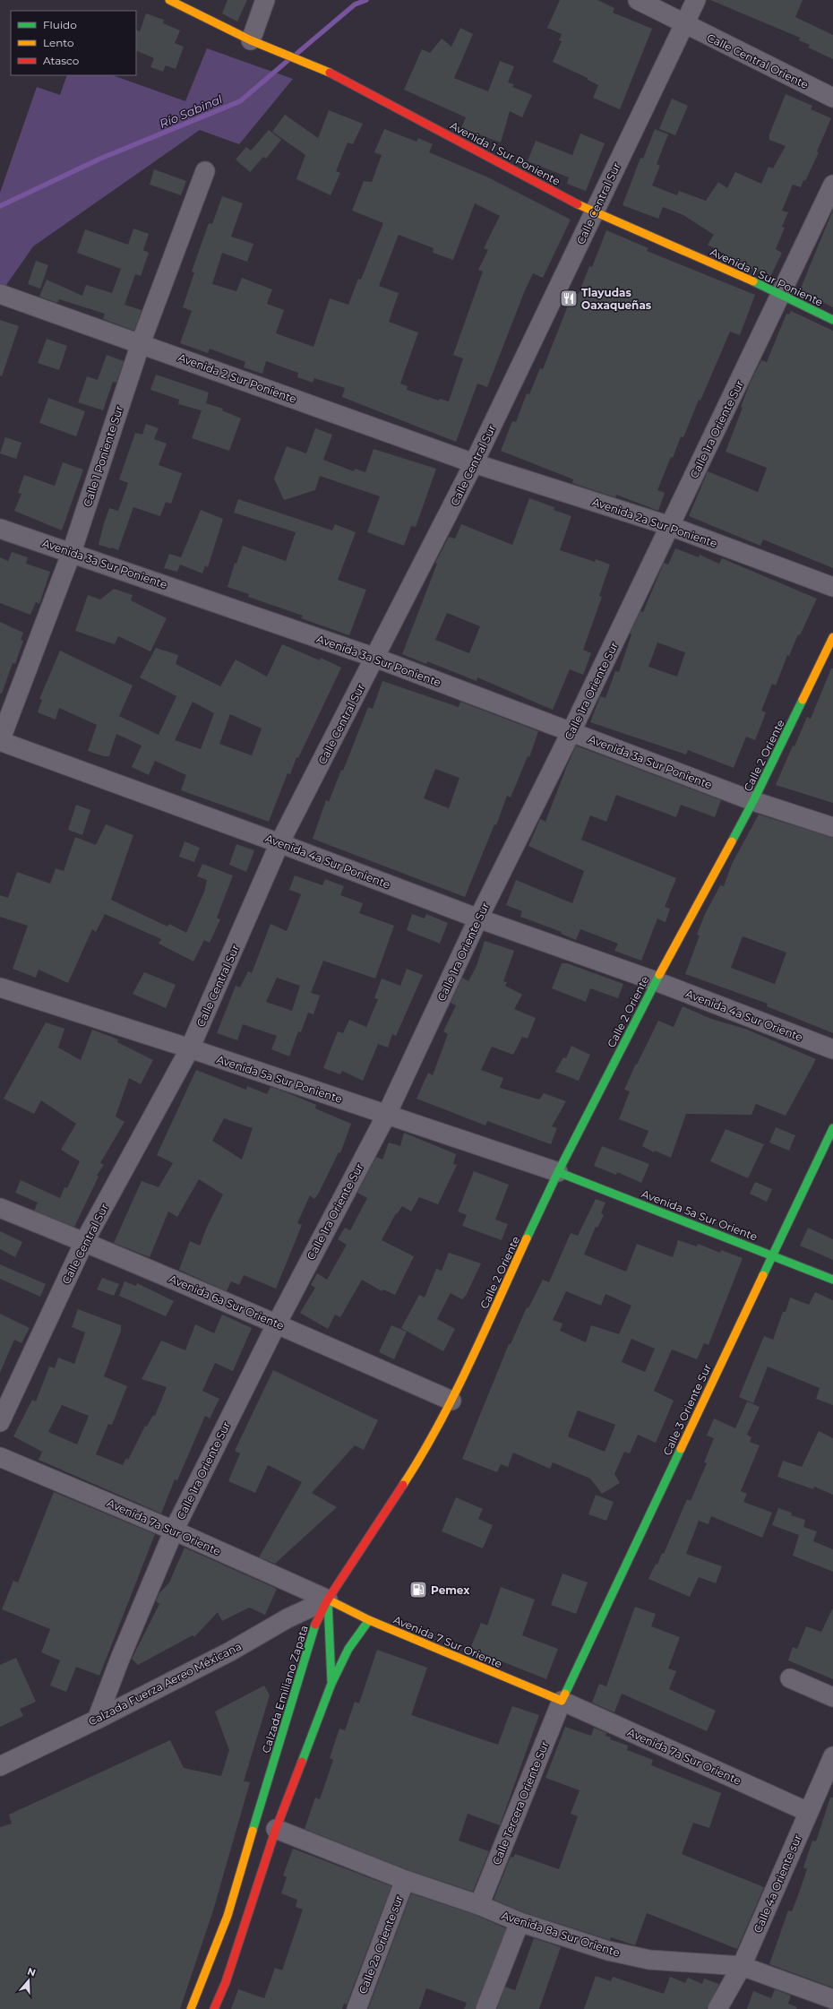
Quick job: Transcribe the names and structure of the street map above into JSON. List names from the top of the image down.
{
  "streets": {
    "main road": [
      "Avenida 1 Sur Poniente",
      "Calle 2 Oriente",
      "Avenida 5a Sur Oriente",
      "Calle 3 Oriente Sur",
      "Avenida 7 Sur Oriente",
      "Calzada Emiliano Zapata"
    ],
    "street": [
      "Calle Central Oriente",
      "Calle Central Sur",
      "Avenida 2 Sur Poniente",
      "Calle 1ra Oriente Sur",
      "Calle 1 Poniente Sur",
      "Avenida 2a Sur Poniente",
      "Avenida 3a Sur Poniente",
      "Avenida 4a Sur Poniente",
      "Avenida 4a Sur Oriente",
      "Avenida 5a Sur Poniente",
      "Avenida 6a Sur Oriente",
      "Avenida 7a Sur Oriente",
      "Calzada Fuerza Aereo Méxicana",
      "Calle Tercera Oriente Sur",
      "Calle 4a Oriente sur",
      "Avenida 8a Sur Oriente",
      "Calle 2a Oriente sur"
    ]
  },
  "crossings": [
    ["Calle Central Oriente", "Calle Central Sur"],
    ["Avenida 1 Sur Poniente", "Calle Central Sur"],
    ["Avenida 1 Sur Poniente", "Calle 1ra Oriente Sur"],
    ["Calle Central Sur", "Avenida 2 Sur Poniente"],
    ["Calle Central Sur", "Avenida 2a Sur Poniente"],
    ["Calle Central Sur", "Avenida 3a Sur Poniente"],
    ["Calle Central Sur", "Avenida 4a Sur Poniente"],
    ["Calle Central Sur", "Avenida 5a Sur Poniente"],
    ["Calle Central Sur", "Avenida 6a Sur Oriente"],
    ["Avenida 2 Sur Poniente", "Calle 1 Poniente Sur"],
    ["Avenida 2 Sur Poniente", "Avenida 2a Sur Poniente"],
    ["Calle 1ra Oriente Sur", "Avenida 2a Sur Poniente"],
    ["Calle 1ra Oriente Sur", "Avenida 3a Sur Poniente"],
    ["Calle 1ra Oriente Sur", "Avenida 4a Sur Poniente"],
    ["Calle 1ra Oriente Sur", "Avenida 5a Sur Poniente"],
    ["Calle 1ra Oriente Sur", "Avenida 6a Sur Oriente"],
    ["Calle 1ra Oriente Sur", "Avenida 7a Sur Oriente"],
    ["Calle 1ra Oriente Sur", "Calzada Fuerza Aereo Méxicana"],
    ["Calle 1 Poniente Sur", "Avenida 3a Sur Poniente"],
    ["Calle 1 Poniente Sur", "Avenida 4a Sur Poniente"],
    ["Avenida 3a Sur Poniente", "Calle 2 Oriente"],
    ["Calle 2 Oriente", "Avenida 4a Sur Poniente"],
    ["Calle 2 Oriente", "Avenida 4a Sur Oriente"],
    ["Calle 2 Oriente", "Avenida 5a Sur Poniente"],
    ["Calle 2 Oriente", "Avenida 5a Sur Oriente"],
    ["Calle 2 Oriente", "Avenida 6a Sur Oriente"],
    ["Calle 2 Oriente", "Calzada Emiliano Zapata"],
    ["Avenida 4a Sur Poniente", "Avenida 4a Sur Oriente"],
    ["Avenida 5a Sur Poniente", "Avenida 5a Sur Oriente"],
    ["Avenida 5a Sur Oriente", "Calle 3 Oriente Sur"],
    ["Avenida 6a Sur Oriente", "Calzada Emiliano Zapata"],
    ["Calle 3 Oriente Sur", "Avenida 7a Sur Oriente"],
    ["Calle 3 Oriente Sur", "Avenida 7 Sur Oriente"],
    ["Calle 3 Oriente Sur", "Calle Tercera Oriente Sur"],
    ["Avenida 7a Sur Oriente", "Avenida 7 Sur Oriente"],
    ["Avenida 7a Sur Oriente", "Calzada Fuerza Aereo Méxicana"],
    ["Avenida 7a Sur Oriente", "Calzada Emiliano Zapata"],
    ["Avenida 7a Sur Oriente", "Calle Tercera Oriente Sur"],
    ["Avenida 7a Sur Oriente", "Calle 4a Oriente sur"],
    ["Avenida 7 Sur Oriente", "Calzada Fuerza Aereo Méxicana"],
    ["Avenida 7 Sur Oriente", "Calzada Emiliano Zapata"],
    ["Avenida 7 Sur Oriente", "Calle Tercera Oriente Sur"],
    ["Calzada Fuerza Aereo Méxicana", "Calzada Emiliano Zapata"],
    ["Calzada Emiliano Zapata", "Avenida 8a Sur Oriente"],
    ["Calle Tercera Oriente Sur", "Avenida 8a Sur Oriente"],
    ["Calle 4a Oriente sur", "Avenida 8a Sur Oriente"],
    ["Avenida 8a Sur Oriente", "Calle 2a Oriente sur"]
  ],
  "water": ["Río Sabinal"],
  "places": {
    "restaurant": ["Tlayudas Oaxaqueñas"],
    "fuel station": ["Pemex"]
  },
  "legend": ["Fluido", "Lento", "Atasco"],
  "north": "top"
}
